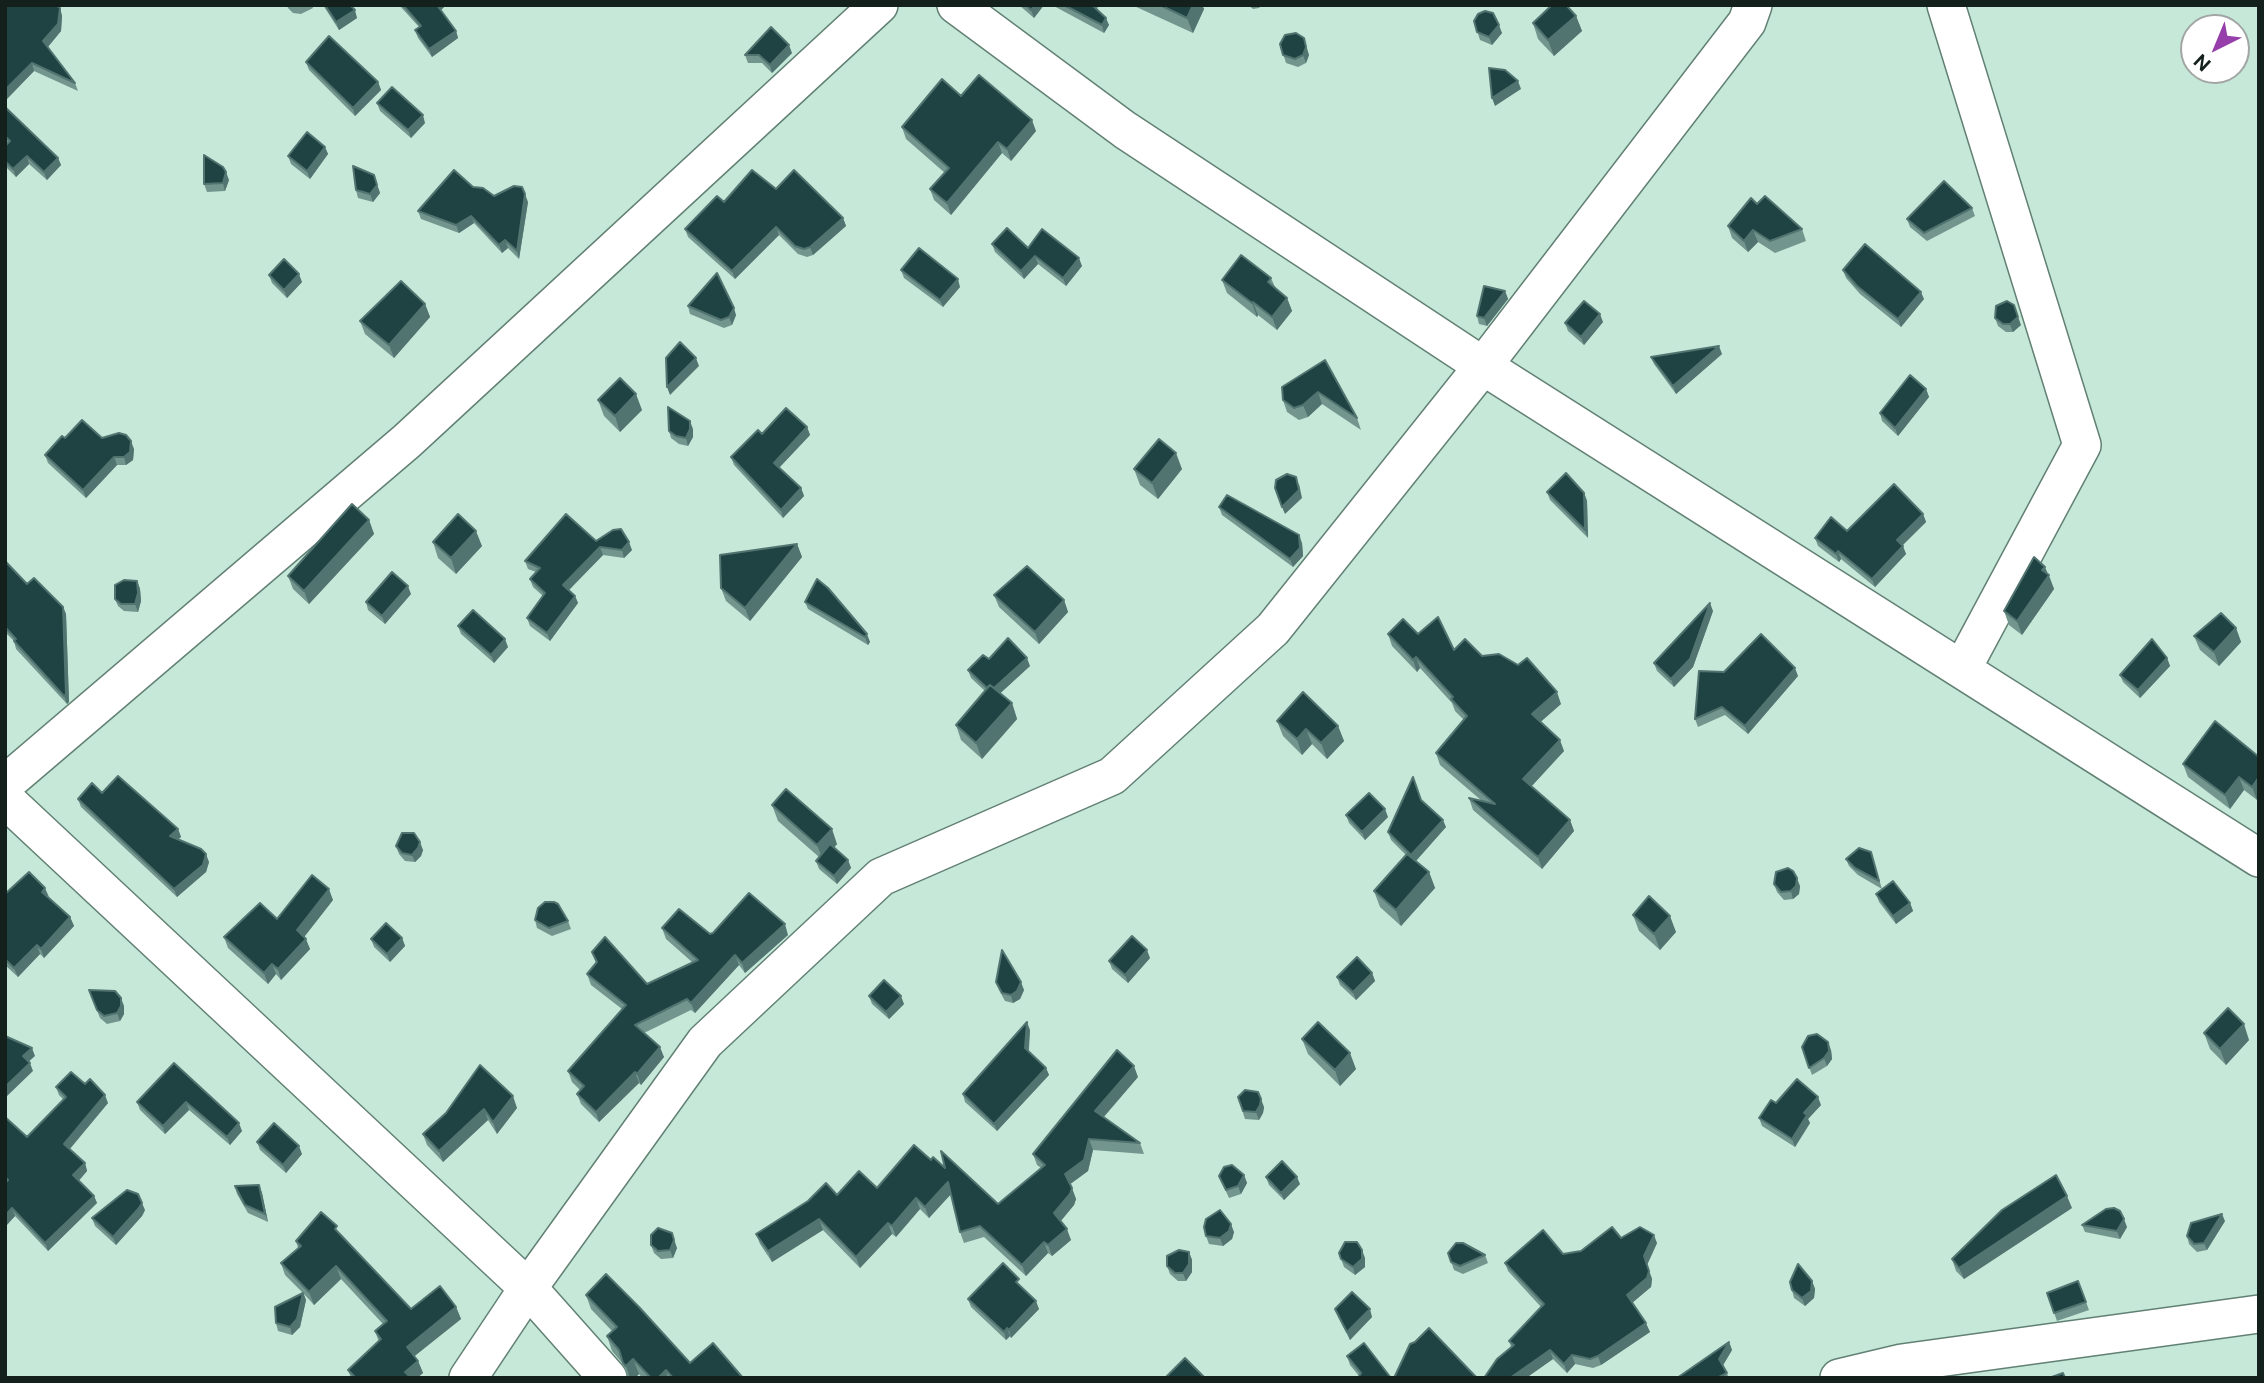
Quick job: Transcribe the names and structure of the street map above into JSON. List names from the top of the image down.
{
  "north": "bottom left"
}
